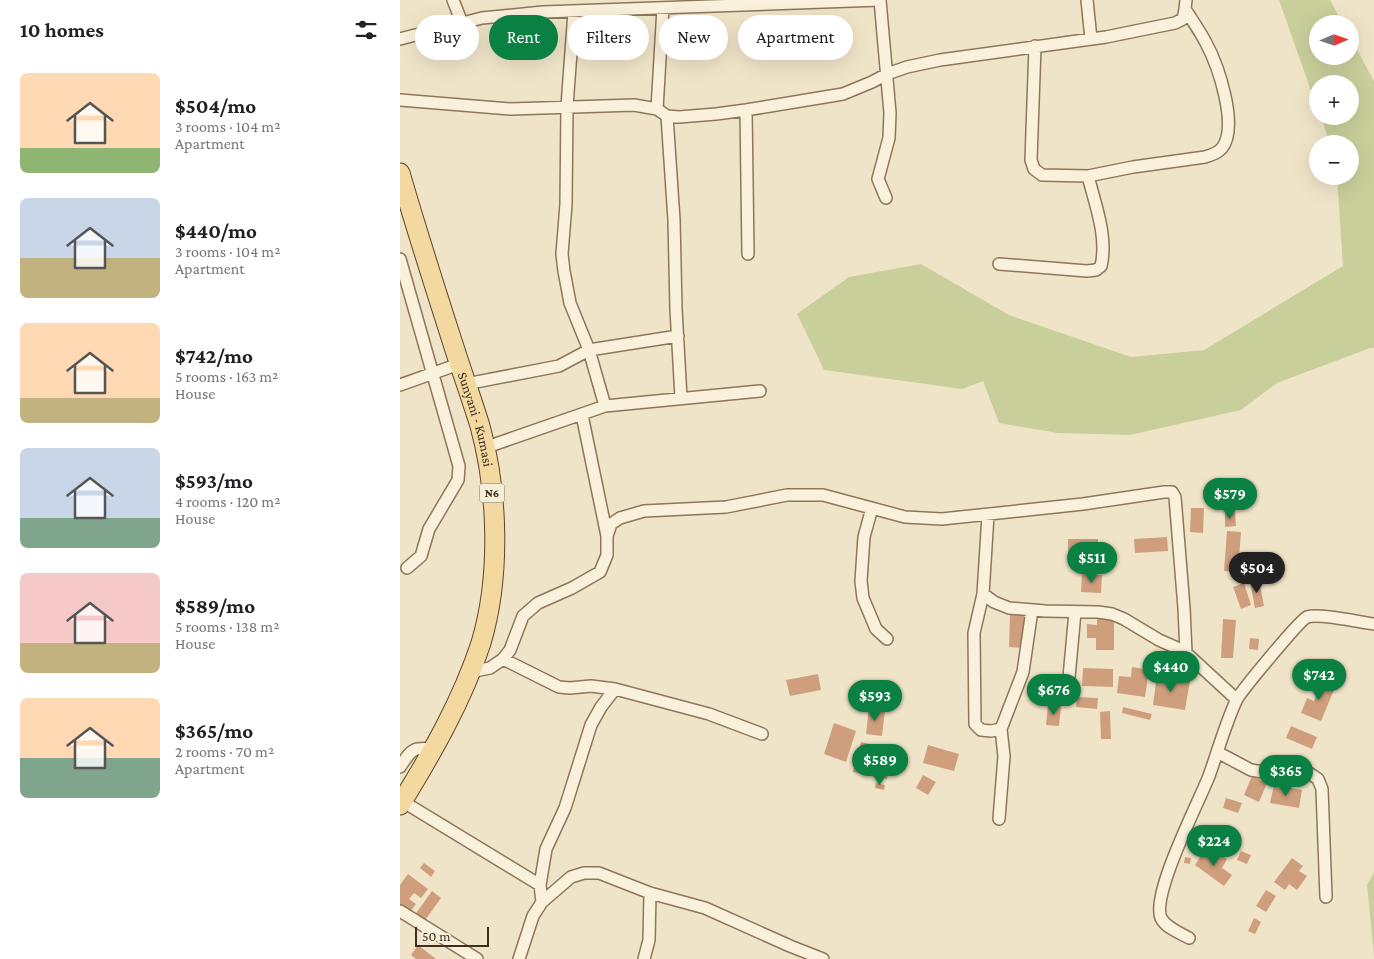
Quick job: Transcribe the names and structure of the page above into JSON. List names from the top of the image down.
{
  "streets": {
    "main road": ["Sunyani - Kumasi", "N6"]
  },
  "scale_bar": "50 m",
  "north": "right",
  "page": {
    "heading": "10 homes",
    "map_buttons": ["+", "−"],
    "chip": [
      "Buy",
      "Rent",
      "Filters",
      "New",
      "Apartment"
    ],
    "list": [
      {
        "name": "$504/mo",
        "note": "3 rooms · 104 m² · Apartment"
      },
      {
        "name": "$440/mo",
        "note": "3 rooms · 104 m² · Apartment"
      },
      {
        "name": "$742/mo",
        "note": "5 rooms · 163 m² · House"
      },
      {
        "name": "$593/mo",
        "note": "4 rooms · 120 m² · House"
      },
      {
        "name": "$589/mo",
        "note": "5 rooms · 138 m² · House"
      },
      {
        "name": "$365/mo",
        "note": "2 rooms · 70 m² · Apartment"
      }
    ],
    "price": [
      "$579",
      "$511",
      "$504",
      "$440",
      "$742",
      "$676",
      "$593",
      "$589",
      "$365",
      "$224"
    ],
    "scale": "50 m"
  }
}
